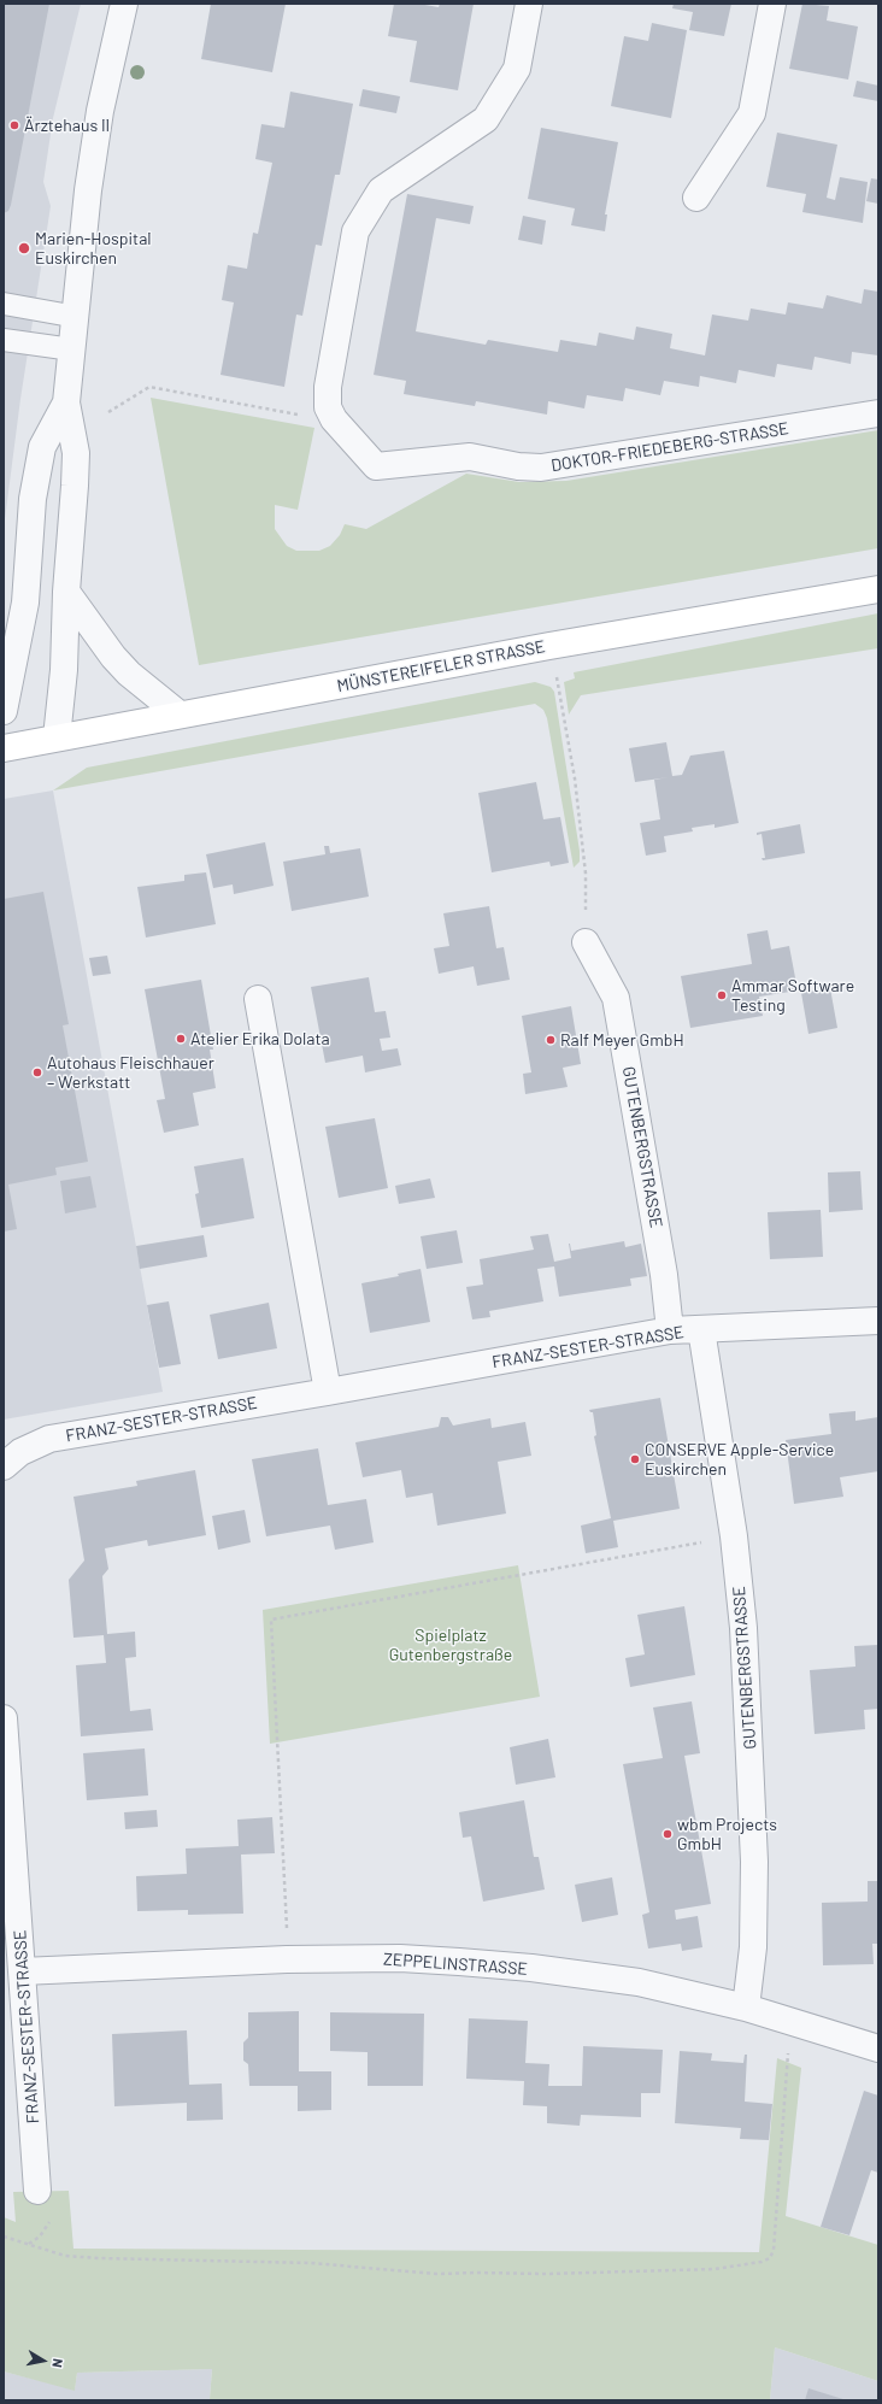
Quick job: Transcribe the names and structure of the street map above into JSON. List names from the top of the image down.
{
  "streets": {
    "street": [
      "DOKTOR-FRIEDEBERG-STRASSE",
      "MÜNSTEREIFELER STRASSE",
      "GUTENBERGSTRASSE",
      "FRANZ-SESTER-STRASSE",
      "ZEPPELINSTRASSE"
    ]
  },
  "crossings": [
    ["GUTENBERGSTRASSE", "FRANZ-SESTER-STRASSE"],
    ["GUTENBERGSTRASSE", "ZEPPELINSTRASSE"],
    ["FRANZ-SESTER-STRASSE", "ZEPPELINSTRASSE"]
  ],
  "parks": ["Spielplatz Gutenbergstraße"],
  "places": [
    "Ärztehaus II",
    "Marien-Hospital Euskirchen",
    "Ammar Software Testing",
    "Atelier Erika Dolata",
    "Ralf Meyer GmbH",
    "Autohaus Fleischhauer – Werkstatt",
    "CONSERVE Apple-Service Euskirchen",
    "wbm Projects GmbH"
  ],
  "north": "right"
}
